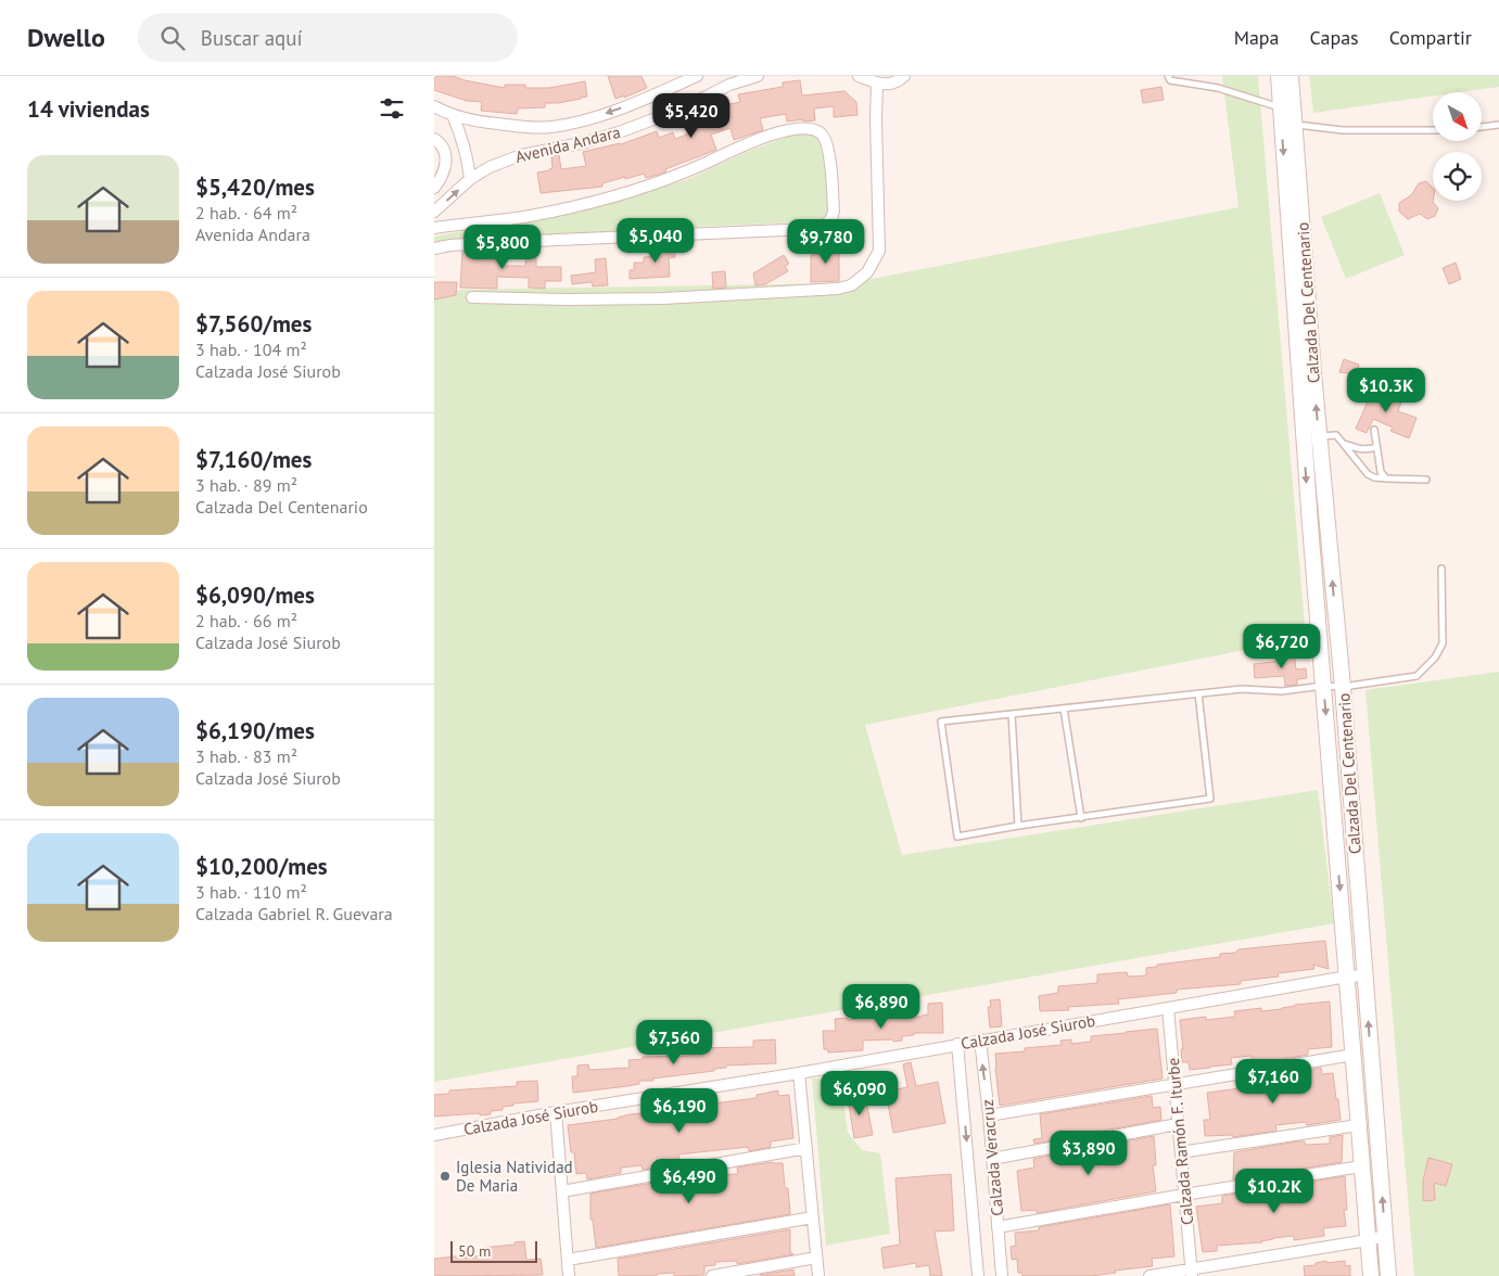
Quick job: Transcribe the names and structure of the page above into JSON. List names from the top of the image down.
{
  "streets": {
    "main road": ["Calzada Del Centenario"],
    "street": [
      "Avenida Andara",
      "Calzada José Siurob",
      "Calzada Ramón F. Iturbe",
      "Calzada Veracruz"
    ]
  },
  "crossings": [
    ["Calzada Del Centenario", "Calzada José Siurob"],
    ["Calzada José Siurob", "Calzada Ramón F. Iturbe"],
    ["Calzada José Siurob", "Calzada Veracruz"]
  ],
  "places": ["Iglesia Natividad De Maria"],
  "scale_bar": "50 m",
  "north": "bottom right",
  "page": {
    "header": "Dwello",
    "search": "Buscar aquí",
    "nav": ["Mapa", "Capas", "Compartir"],
    "heading": "14 viviendas",
    "price": [
      "$5,420",
      "$5,040",
      "$9,780",
      "$5,800",
      "$10.3K",
      "$6,720",
      "$6,890",
      "$7,560",
      "$7,160",
      "$6,090",
      "$6,190",
      "$3,890",
      "$6,490",
      "$10.2K"
    ],
    "list": [
      {
        "name": "$5,420/mes",
        "note": "2 hab. · 64 m² · Avenida Andara"
      },
      {
        "name": "$7,560/mes",
        "note": "3 hab. · 104 m² · Calzada José Siurob"
      },
      {
        "name": "$7,160/mes",
        "note": "3 hab. · 89 m² · Calzada Del Centenario"
      },
      {
        "name": "$6,090/mes",
        "note": "2 hab. · 66 m² · Calzada José Siurob"
      },
      {
        "name": "$6,190/mes",
        "note": "3 hab. · 83 m² · Calzada José Siurob"
      },
      {
        "name": "$10,200/mes",
        "note": "3 hab. · 110 m² · Calzada Gabriel R. Guevara"
      }
    ],
    "scale": "50 m"
  }
}
